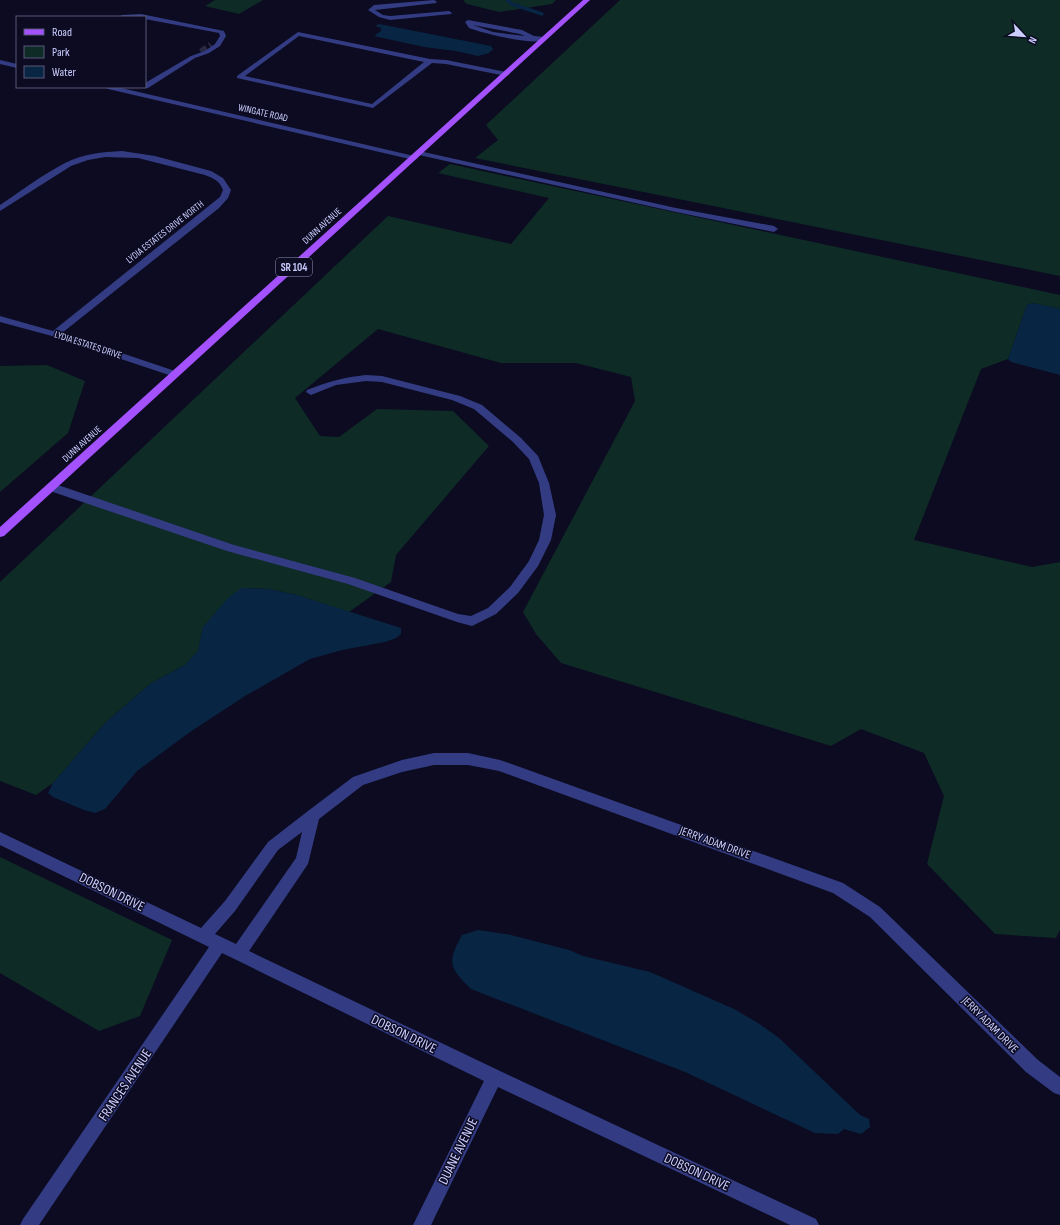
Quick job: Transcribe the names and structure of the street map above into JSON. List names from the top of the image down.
{
  "streets": {
    "main road": ["DUNN AVENUE", "SR 104"],
    "street": [
      "WINGATE ROAD",
      "LYDIA ESTATES DRIVE NORTH",
      "LYDIA ESTATES DRIVE",
      "JERRY ADAM DRIVE",
      "DOBSON DRIVE",
      "FRANCES AVENUE",
      "DUANE AVENUE"
    ]
  },
  "crossings": [
    ["WINGATE ROAD", "DUNN AVENUE"],
    ["DUNN AVENUE", "LYDIA ESTATES DRIVE"],
    ["LYDIA ESTATES DRIVE NORTH", "LYDIA ESTATES DRIVE"],
    ["JERRY ADAM DRIVE", "DOBSON DRIVE"],
    ["DOBSON DRIVE", "FRANCES AVENUE"],
    ["DOBSON DRIVE", "DUANE AVENUE"]
  ],
  "legend": ["Road", "Park", "Water"],
  "north": "bottom right"
}
